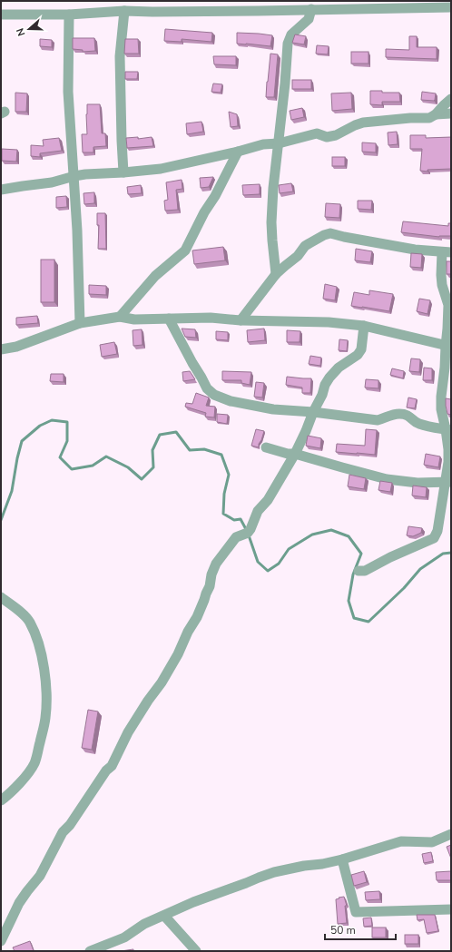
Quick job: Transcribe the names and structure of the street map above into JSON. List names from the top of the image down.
{
  "scale_bar": "50 m",
  "north": "left"
}
